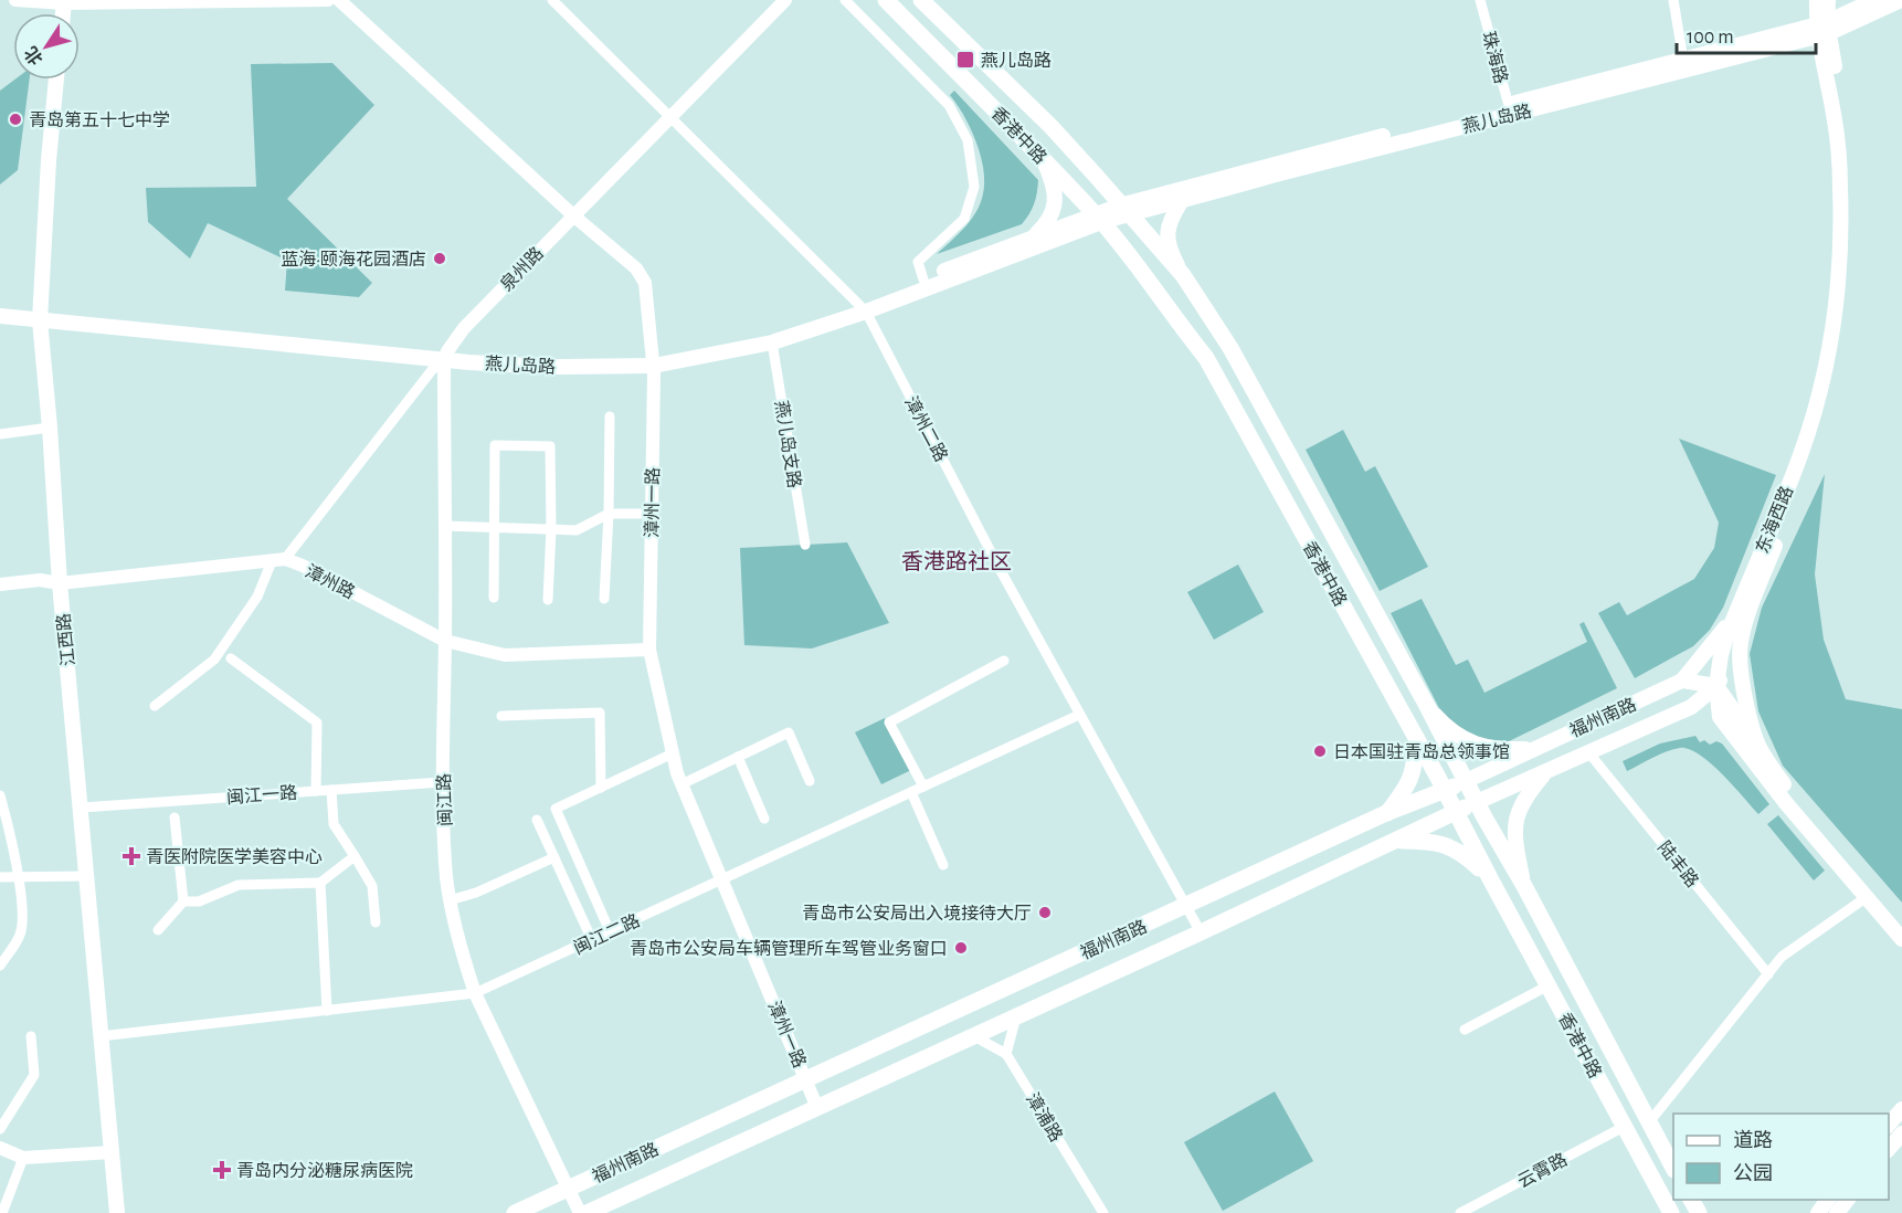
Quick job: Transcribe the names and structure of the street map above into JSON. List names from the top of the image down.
{
  "streets": {
    "main road": [
      "燕儿岛路",
      "香港中路",
      "东海西路",
      "江西路",
      "福州南路"
    ],
    "street": [
      "珠海路",
      "泉州路",
      "漳州二路",
      "燕儿岛支路",
      "漳州一路",
      "漳州路",
      "闽江一路",
      "闽江路",
      "陆丰路",
      "闽江二路",
      "漳浦路",
      "云霄路"
    ]
  },
  "crossings": [
    ["珠海路", "燕儿岛路"],
    ["燕儿岛路", "香港中路"],
    ["燕儿岛路", "泉州路"],
    ["燕儿岛路", "漳州二路"],
    ["燕儿岛路", "燕儿岛支路"],
    ["燕儿岛路", "漳州一路"],
    ["燕儿岛路", "东海西路"],
    ["燕儿岛路", "江西路"],
    ["燕儿岛路", "闽江路"],
    ["香港中路", "福州南路"],
    ["香港中路", "云霄路"],
    ["泉州路", "漳州二路"],
    ["泉州路", "漳州一路"],
    ["泉州路", "漳州路"],
    ["泉州路", "闽江路"],
    ["漳州二路", "福州南路"],
    ["漳州二路", "闽江二路"],
    ["漳州一路", "漳州路"],
    ["漳州一路", "福州南路"],
    ["漳州一路", "闽江二路"],
    ["东海西路", "福州南路"],
    ["漳州路", "江西路"],
    ["漳州路", "闽江路"],
    ["江西路", "闽江一路"],
    ["江西路", "闽江二路"],
    ["福州南路", "闽江路"],
    ["福州南路", "陆丰路"],
    ["闽江一路", "闽江路"],
    ["闽江路", "闽江二路"]
  ],
  "districts": ["香港路社区"],
  "places": {
    "transit": ["燕儿岛路"],
    "other": [
      "青岛第五十七中学",
      "蓝海·颐海花园酒店",
      "日本国驻青岛总领事馆",
      "青岛市公安局出入境接待大厅",
      "青岛市公安局车辆管理所车驾管业务窗口"
    ],
    "health": ["青医附院医学美容中心", "青岛内分泌糖尿病医院"]
  },
  "legend": ["道路", "公园"],
  "scale_bar": "100 m",
  "north": "bottom left"
}
